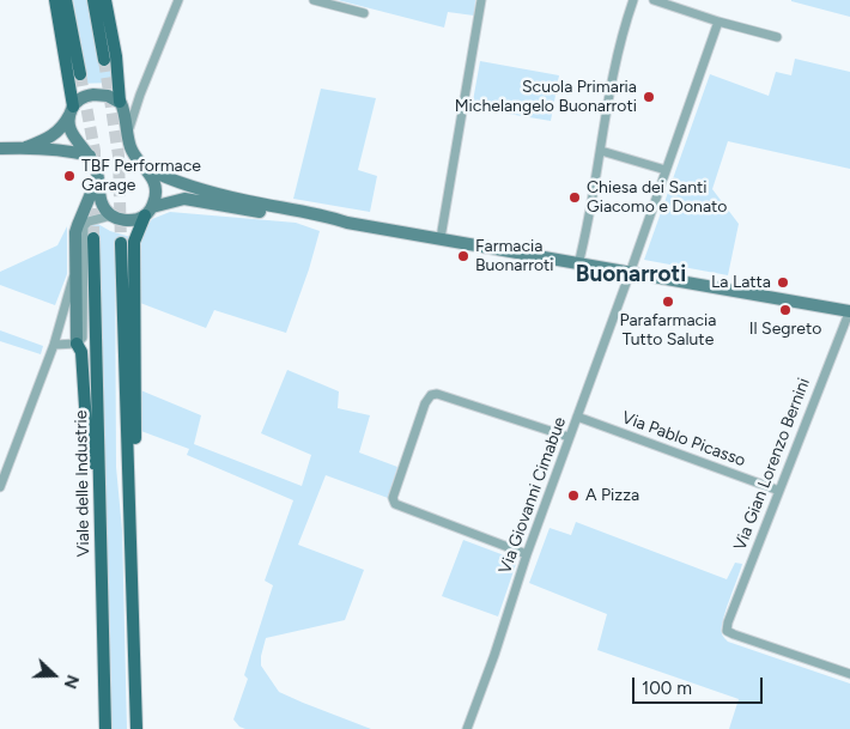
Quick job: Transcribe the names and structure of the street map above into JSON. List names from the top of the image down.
{
  "streets": {
    "main road": ["Viale delle Industrie"],
    "street": ["Via Pablo Picasso", "Via Gian Lorenzo Bernini", "Via Giovanni Cimabue"]
  },
  "crossings": [
    ["Via Pablo Picasso", "Via Gian Lorenzo Bernini"],
    ["Via Pablo Picasso", "Via Giovanni Cimabue"]
  ],
  "districts": ["Buonarroti"],
  "places": [
    "Scuola Primaria Michelangelo Buonarroti",
    "TBF Performace Garage",
    "Chiesa dei Santi Giacomo e Donato",
    "Farmacia Buonarroti",
    "La Latta",
    "Parafarmacia Tutto Salute",
    "Il Segreto",
    "A Pizza"
  ],
  "scale_bar": "100 m",
  "north": "right"
}
